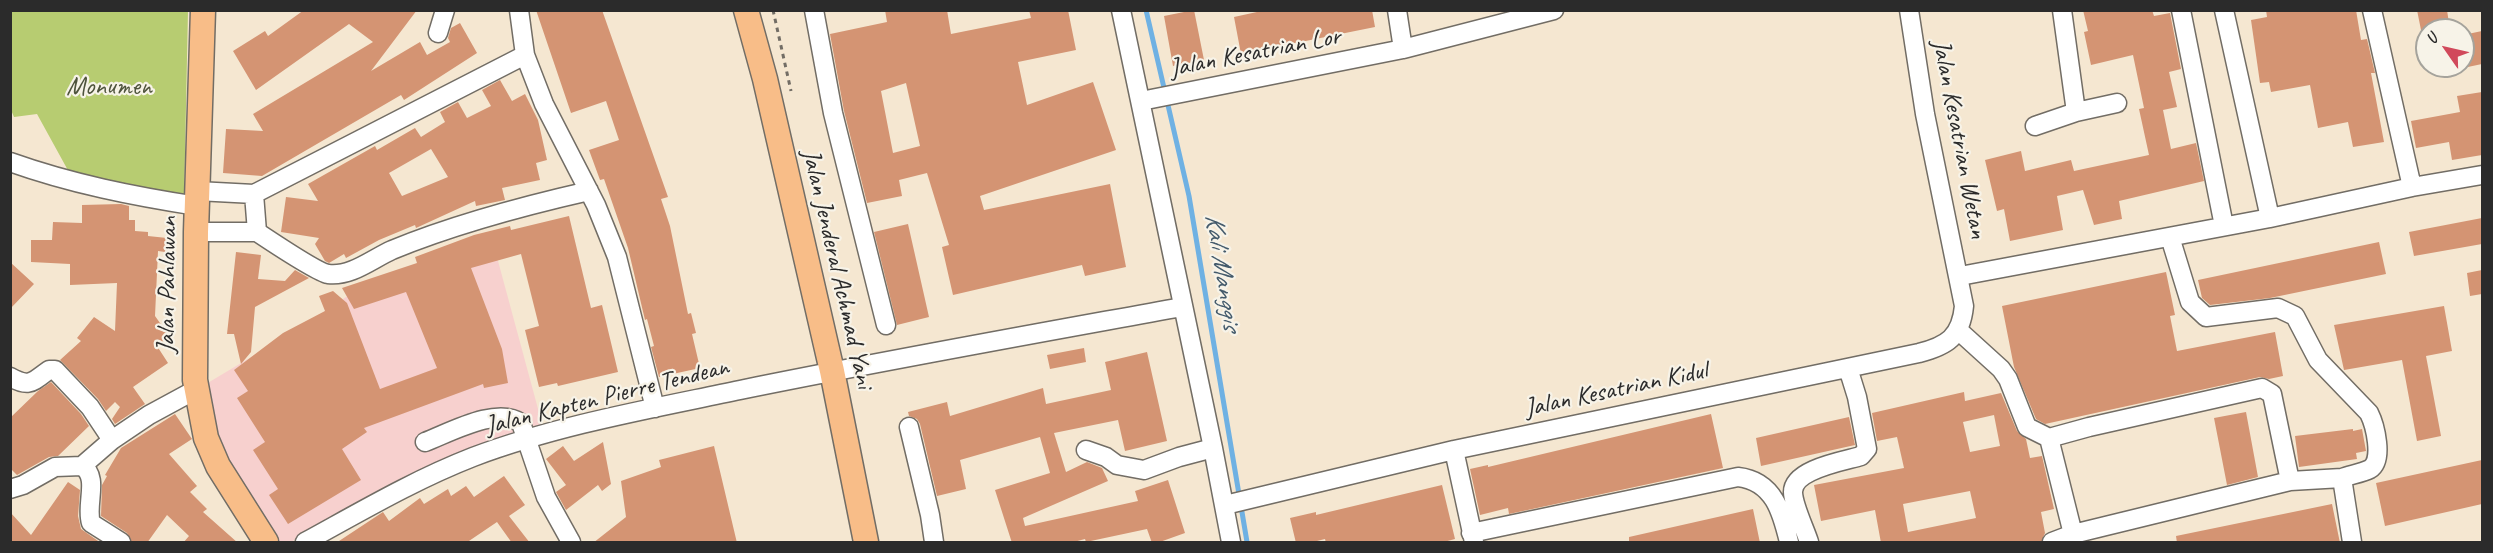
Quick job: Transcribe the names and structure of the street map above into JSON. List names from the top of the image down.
{
  "streets": {
    "main road": ["Jalan Jenderal Achmad Yani", "Jalan Pahlawan"],
    "street": [
      "Jalan Kesatrian Lor",
      "Jalan Kesatrian Wetan",
      "Jalan Kesatrian Kidul",
      "Jalan Kapten Pierre Tendean"
    ]
  },
  "crossings": [
    ["Jalan Jenderal Achmad Yani", "Jalan Kapten Pierre Tendean"]
  ],
  "water": ["Kali Manggis"],
  "parks": ["Monumen"],
  "north": "top left"
}
